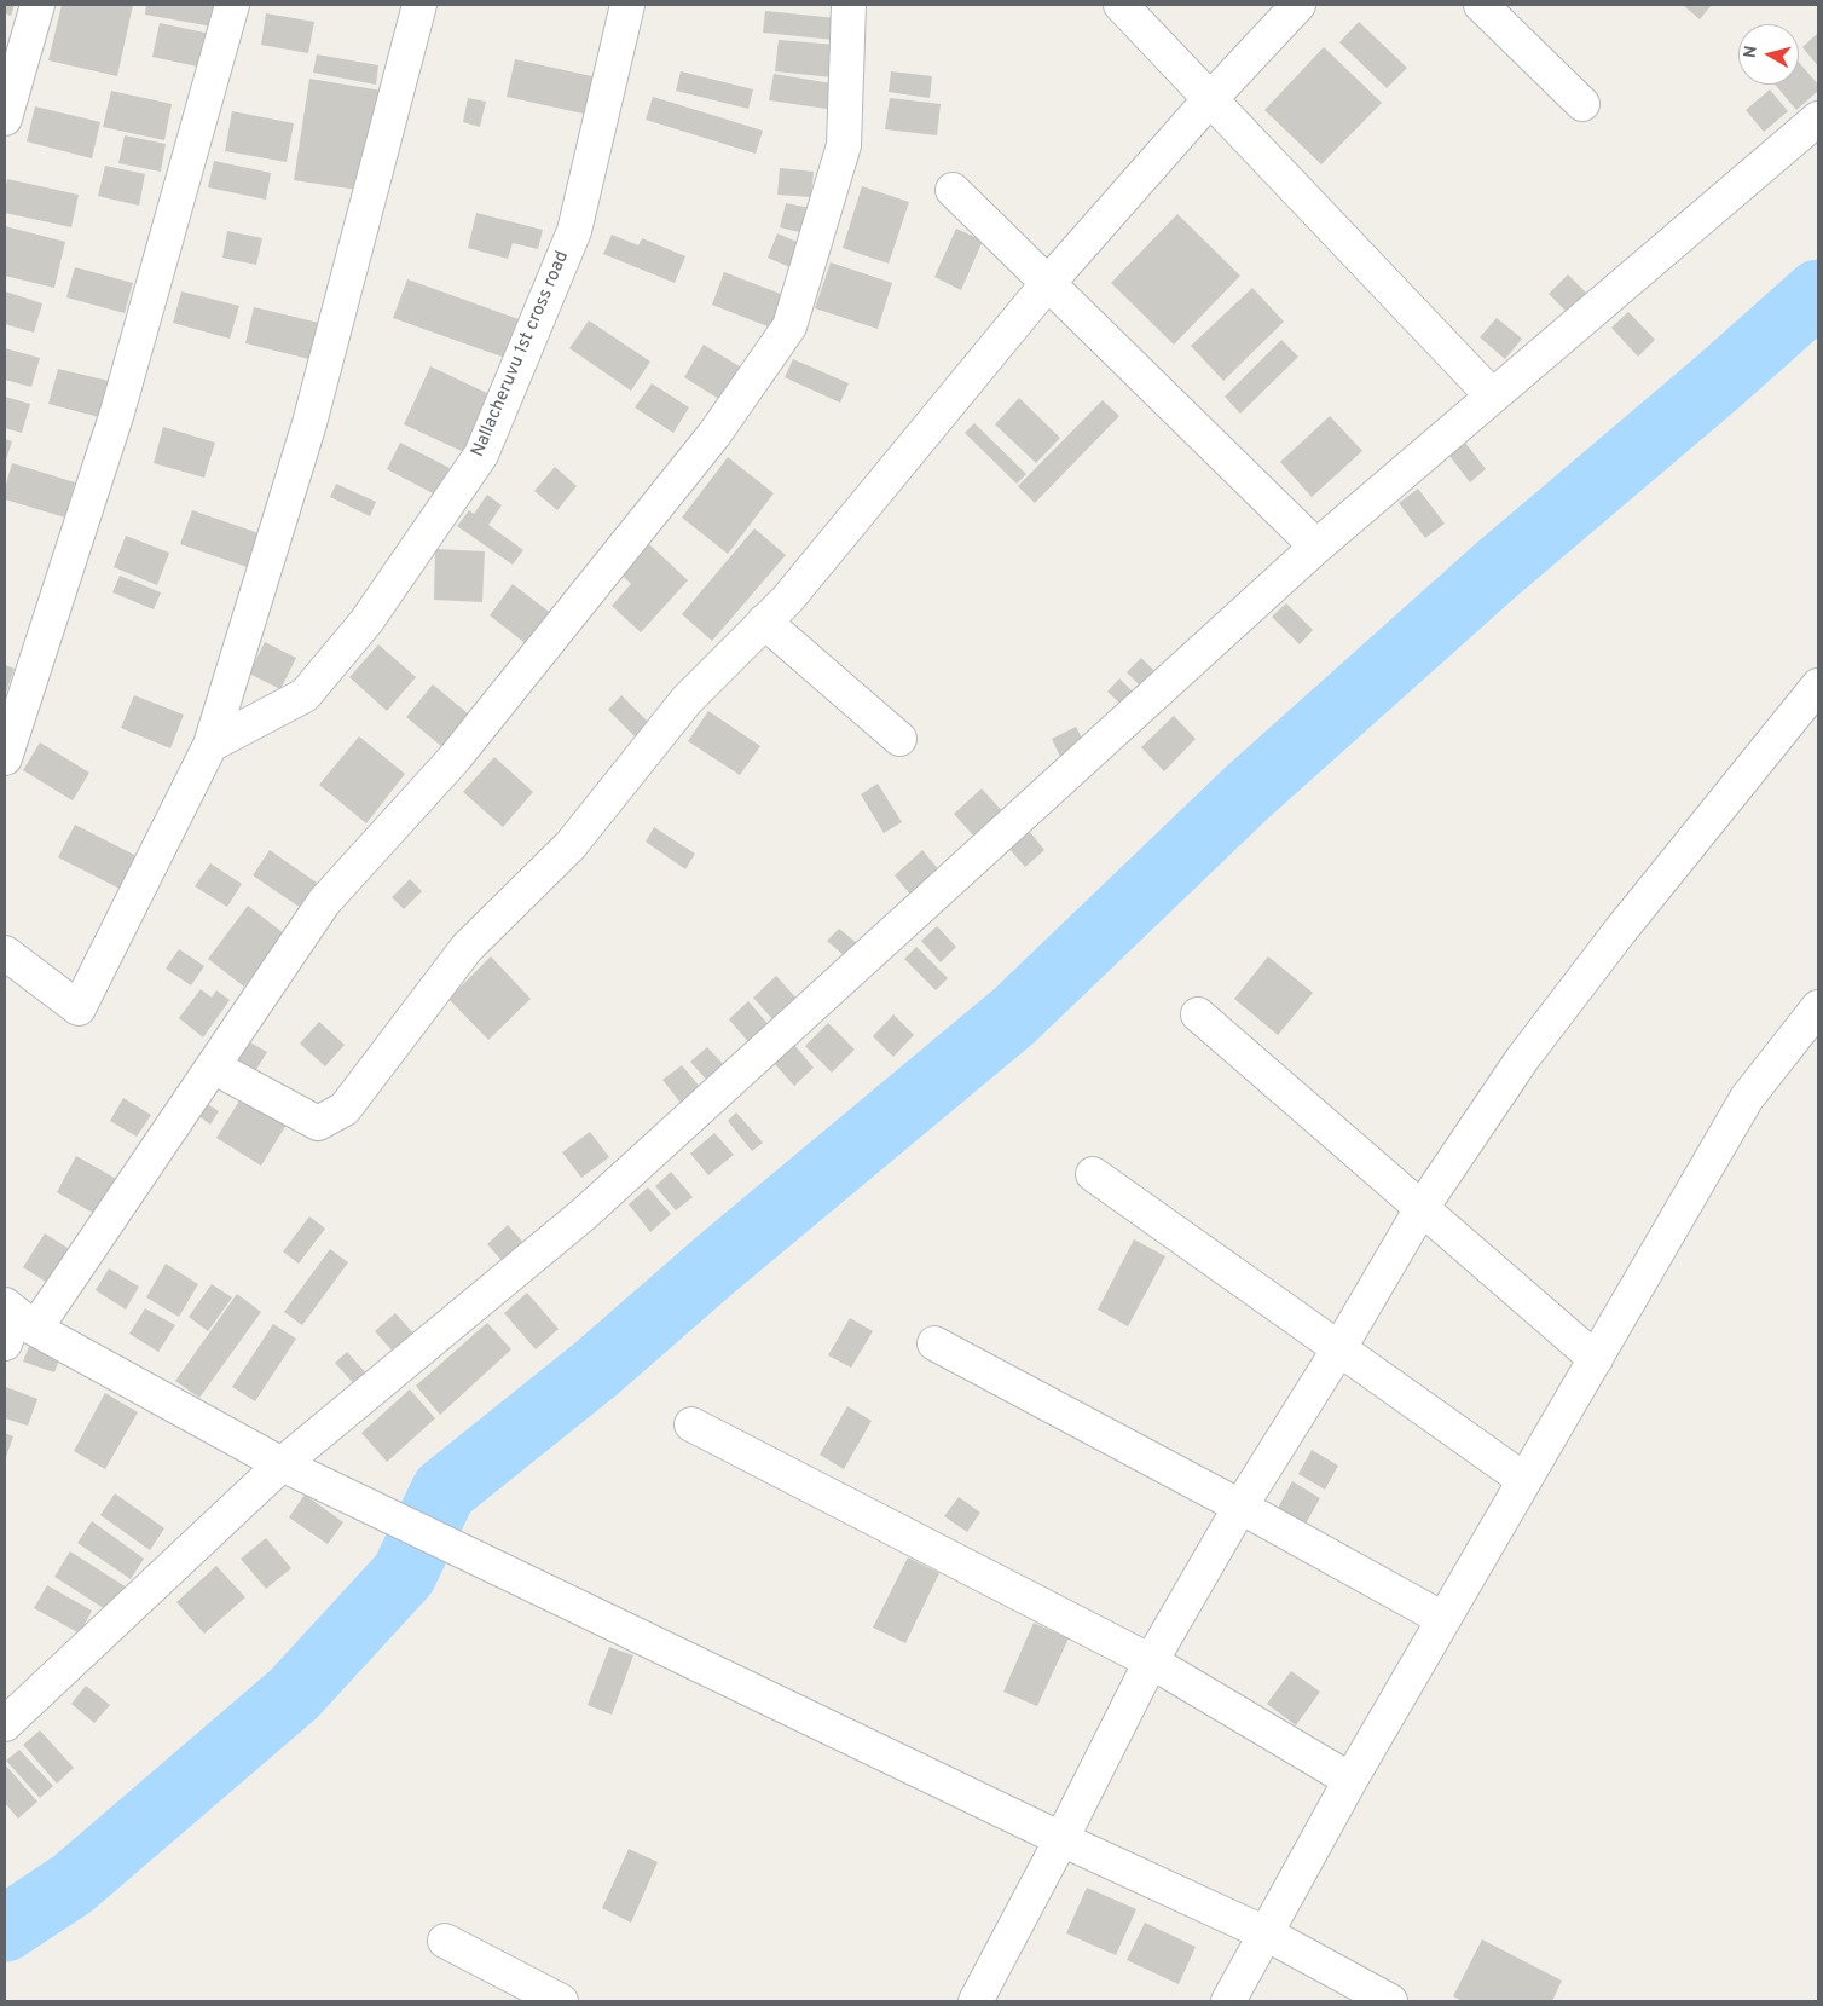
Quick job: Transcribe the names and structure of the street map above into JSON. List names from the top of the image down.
{
  "streets": {
    "street": ["Nallacheruvu 1st cross road"]
  },
  "north": "left"
}
